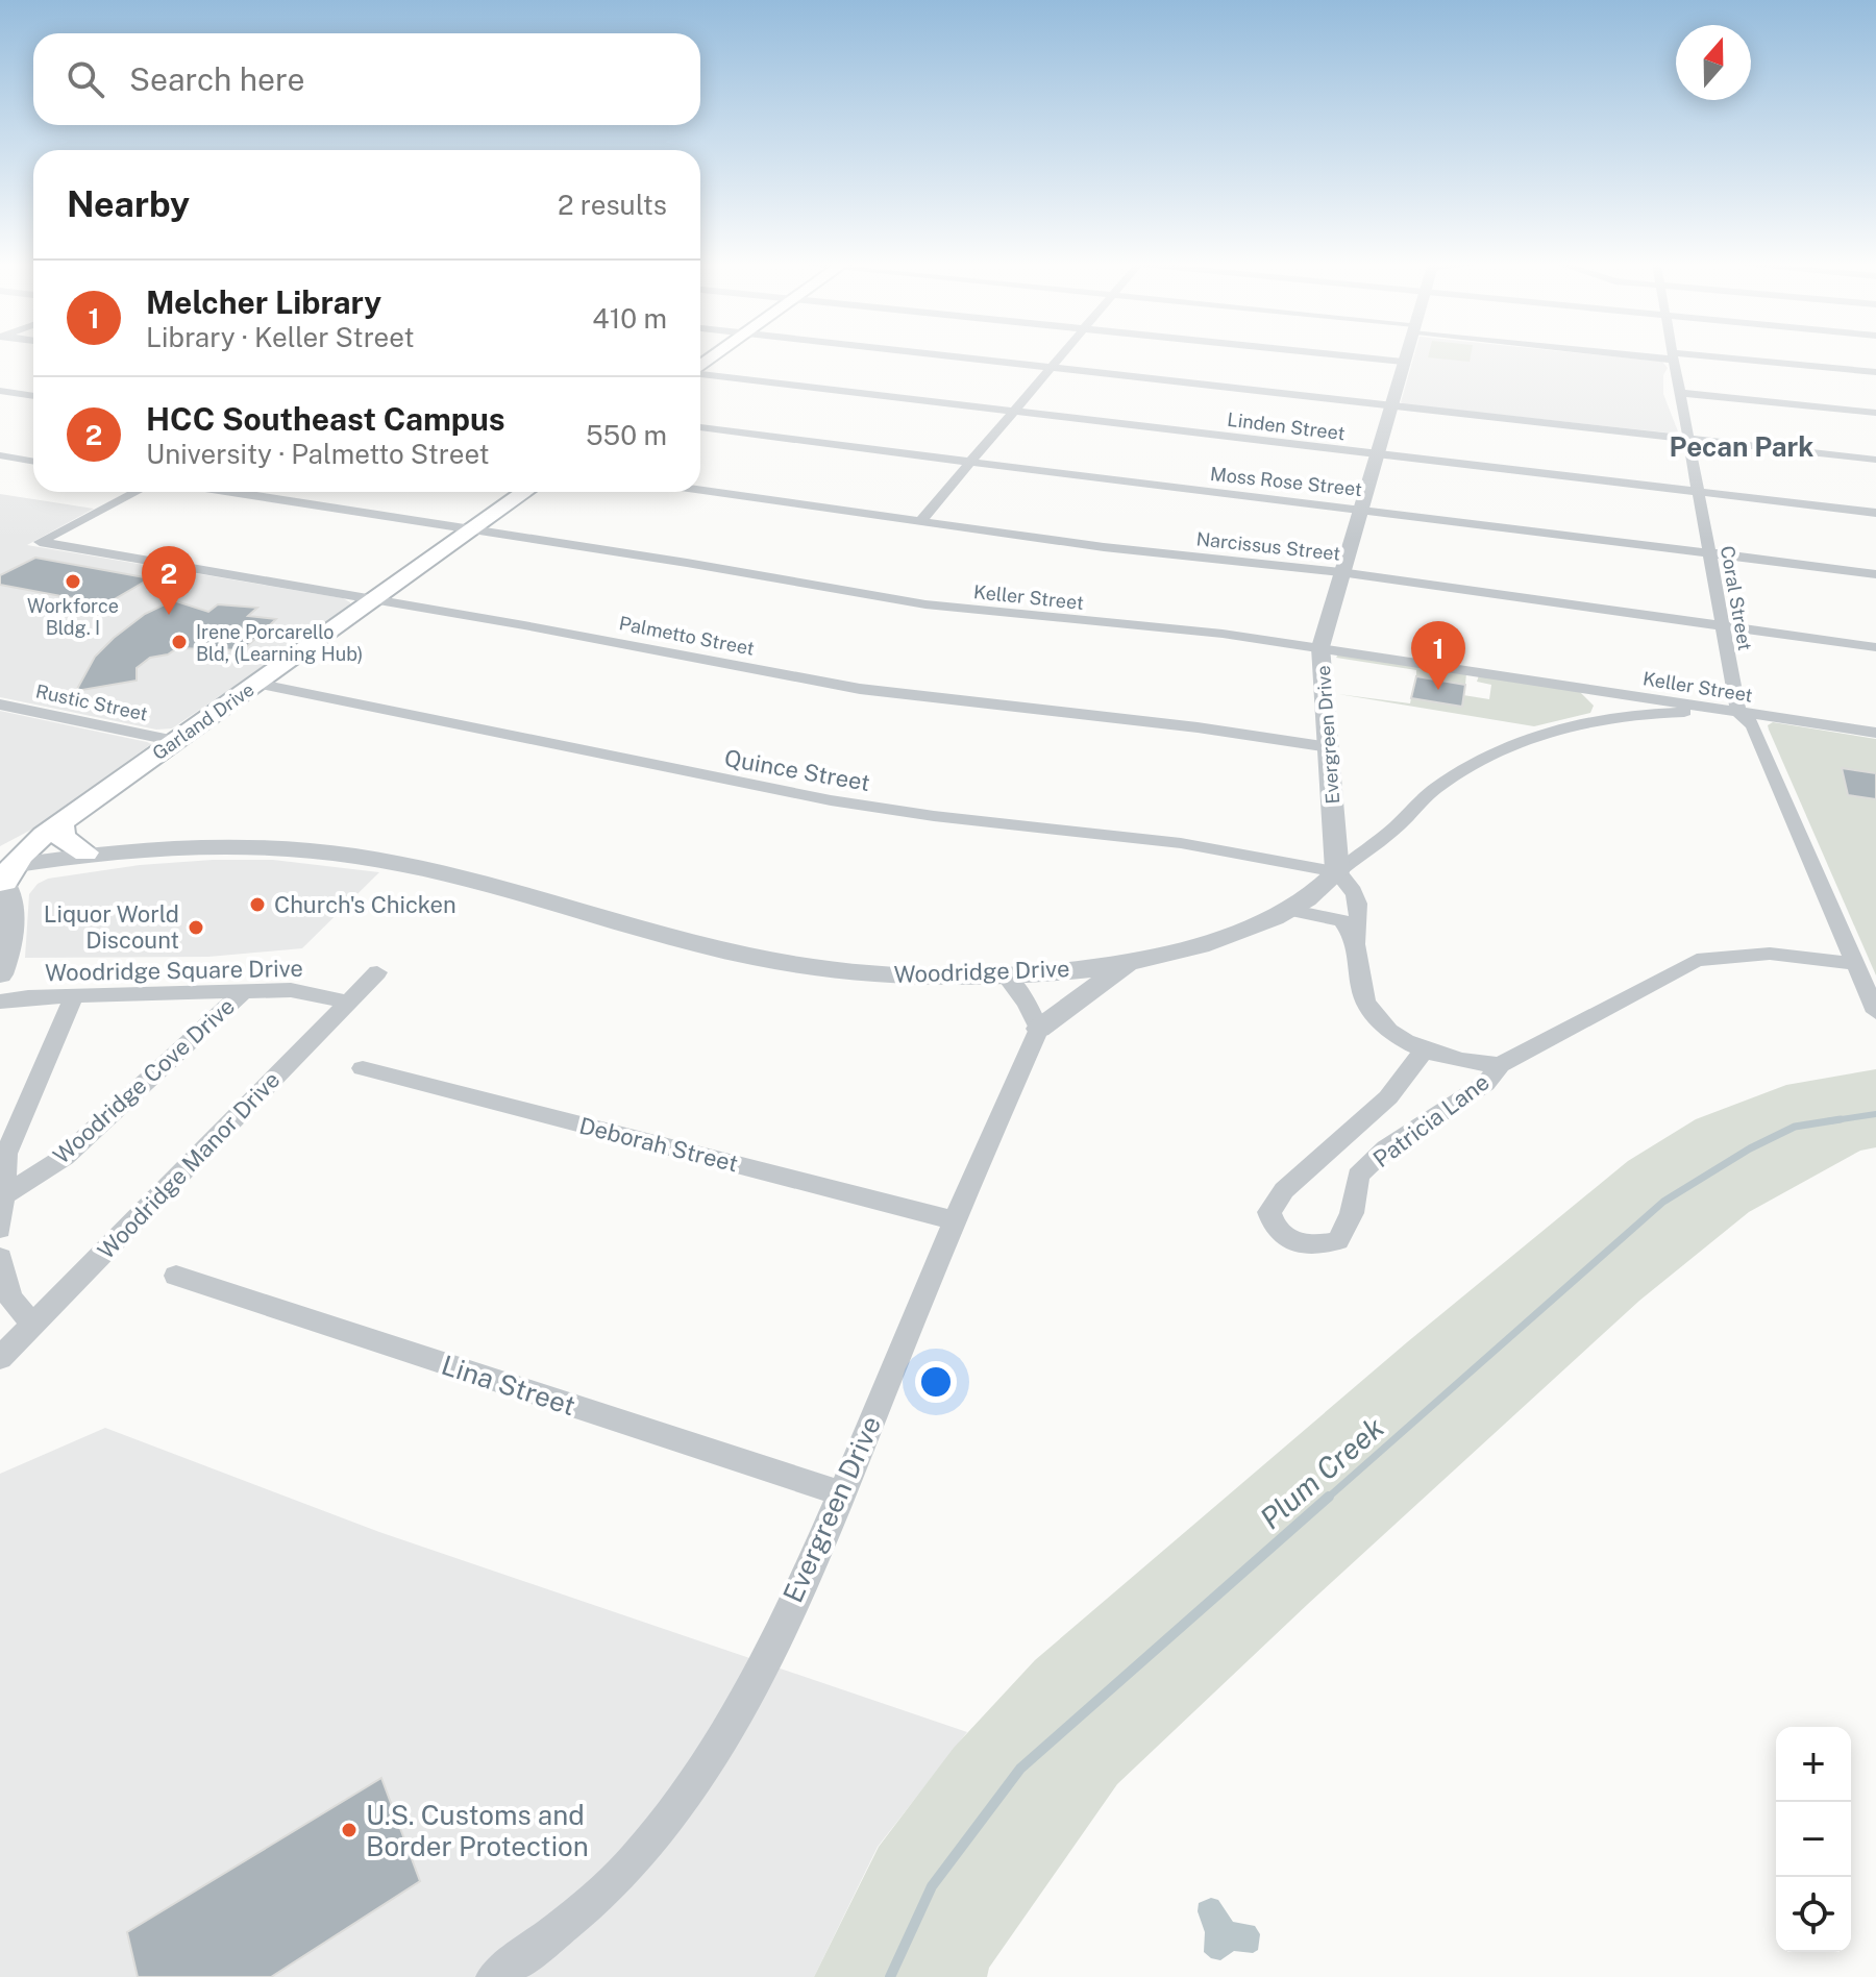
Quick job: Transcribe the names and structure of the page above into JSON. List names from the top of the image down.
{
  "streets": {
    "main road": ["Garland Drive"],
    "street": [
      "Linden Street",
      "Moss Rose Street",
      "Narcissus Street",
      "Keller Street",
      "Coral Street",
      "Palmetto Street",
      "Rustic Street",
      "Evergreen Drive",
      "Quince Street",
      "Woodridge Square Drive",
      "Woodridge Drive",
      "Woodridge Cove Drive",
      "Patricia Lane",
      "Deborah Street",
      "Woodridge Manor Drive",
      "Lina Street"
    ]
  },
  "crossings": [
    ["Linden Street", "Coral Street"],
    ["Linden Street", "Evergreen Drive"],
    ["Moss Rose Street", "Coral Street"],
    ["Moss Rose Street", "Evergreen Drive"],
    ["Narcissus Street", "Coral Street"],
    ["Narcissus Street", "Evergreen Drive"],
    ["Keller Street", "Coral Street"],
    ["Keller Street", "Garland Drive"],
    ["Keller Street", "Evergreen Drive"],
    ["Keller Street", "Woodridge Drive"],
    ["Coral Street", "Woodridge Drive"],
    ["Coral Street", "Patricia Lane"],
    ["Palmetto Street", "Garland Drive"],
    ["Palmetto Street", "Evergreen Drive"],
    ["Rustic Street", "Garland Drive"],
    ["Garland Drive", "Quince Street"],
    ["Garland Drive", "Woodridge Drive"],
    ["Evergreen Drive", "Quince Street"],
    ["Evergreen Drive", "Woodridge Drive"],
    ["Evergreen Drive", "Deborah Street"],
    ["Evergreen Drive", "Lina Street"],
    ["Quince Street", "Woodridge Drive"],
    ["Woodridge Square Drive", "Woodridge Cove Drive"],
    ["Woodridge Square Drive", "Woodridge Manor Drive"]
  ],
  "districts": ["Pecan Park"],
  "water": ["Plum Creek"],
  "places": [
    "Workforce Bldg. I",
    "Irene Porcarello Bld, (Learning Hub)",
    "Church's Chicken",
    "Liquor World Discount",
    "U.S. Customs and Border Protection"
  ],
  "north": "top",
  "page": {
    "search": "Search here",
    "heading": ["Nearby", "2 results"],
    "list": [
      {
        "mark": "1",
        "name": "Melcher Library",
        "note": "Library · Keller Street",
        "value": "410 m"
      },
      {
        "mark": "2",
        "name": "HCC Southeast Campus",
        "note": "University · Palmetto Street",
        "value": "550 m"
      }
    ],
    "pins": ["2", "1"],
    "map_buttons": ["+", "−"]
  }
}
